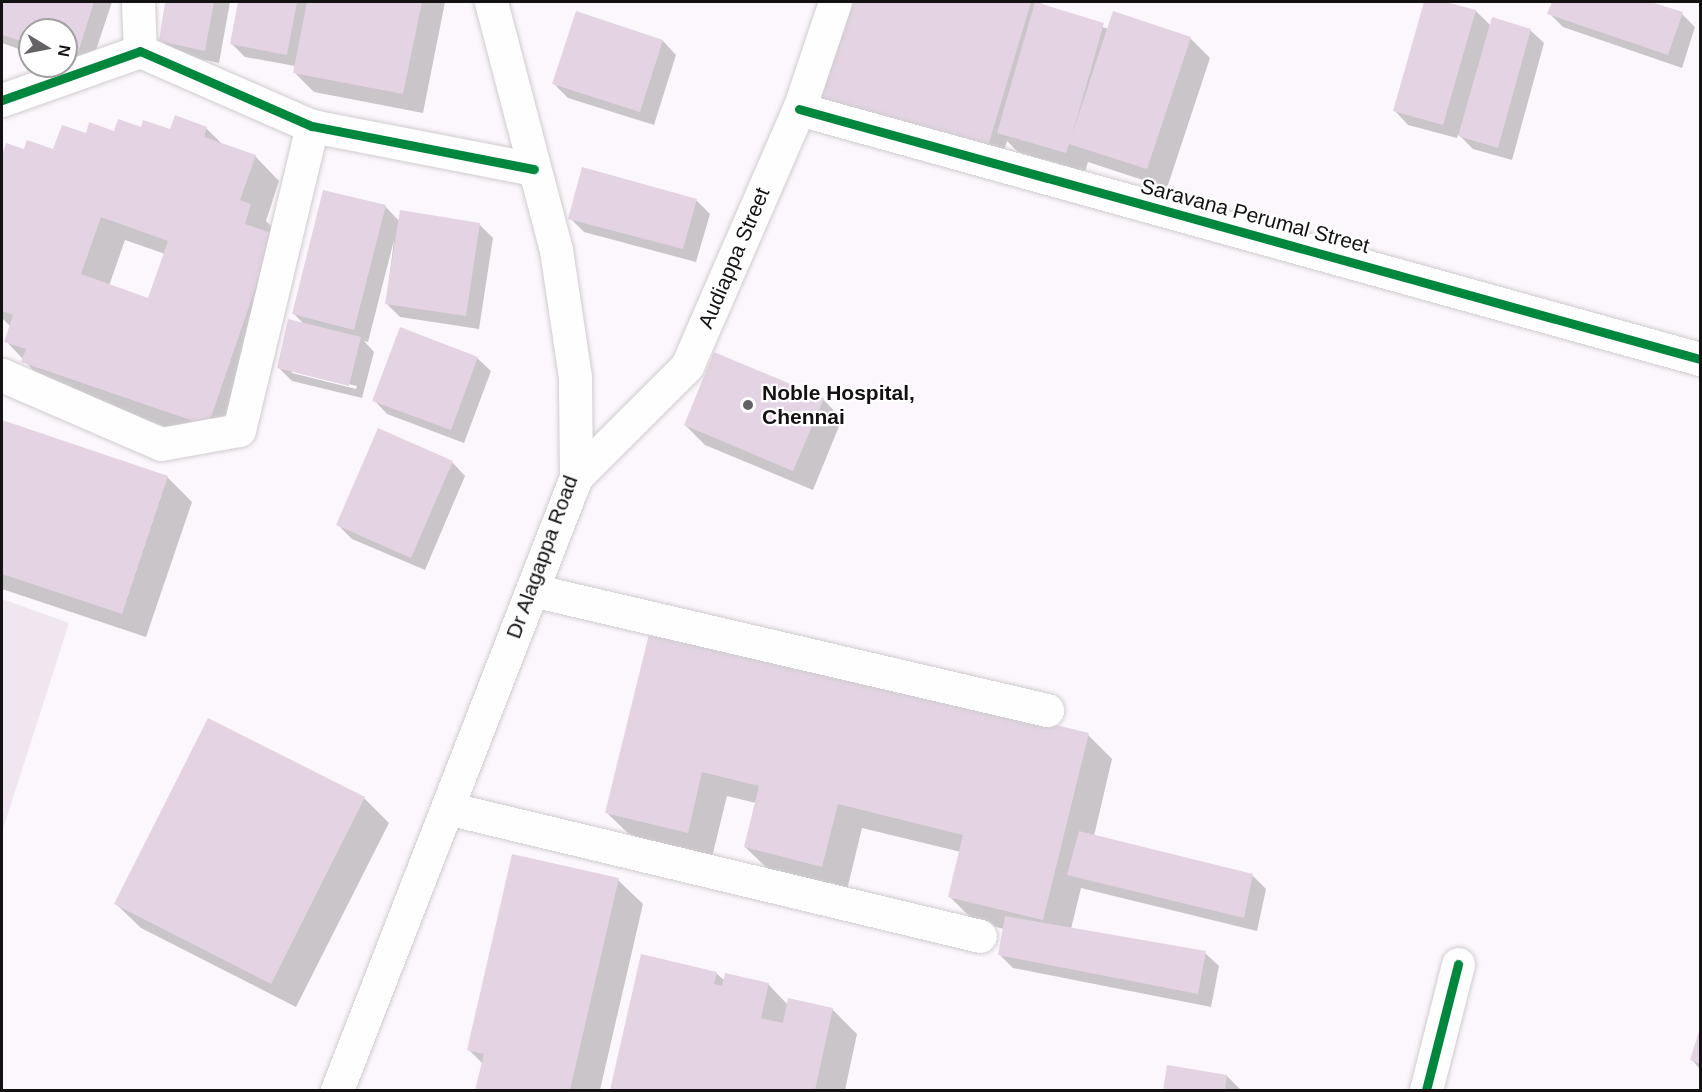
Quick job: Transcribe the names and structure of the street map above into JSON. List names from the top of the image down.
{
  "streets": {
    "street": ["Saravana Perumal Street", "Audiappa Street", "Dr Alagappa Road"]
  },
  "crossings": [
    ["Saravana Perumal Street", "Audiappa Street"],
    ["Audiappa Street", "Dr Alagappa Road"]
  ],
  "places": ["Noble Hospital, Chennai"],
  "north": "right"
}
